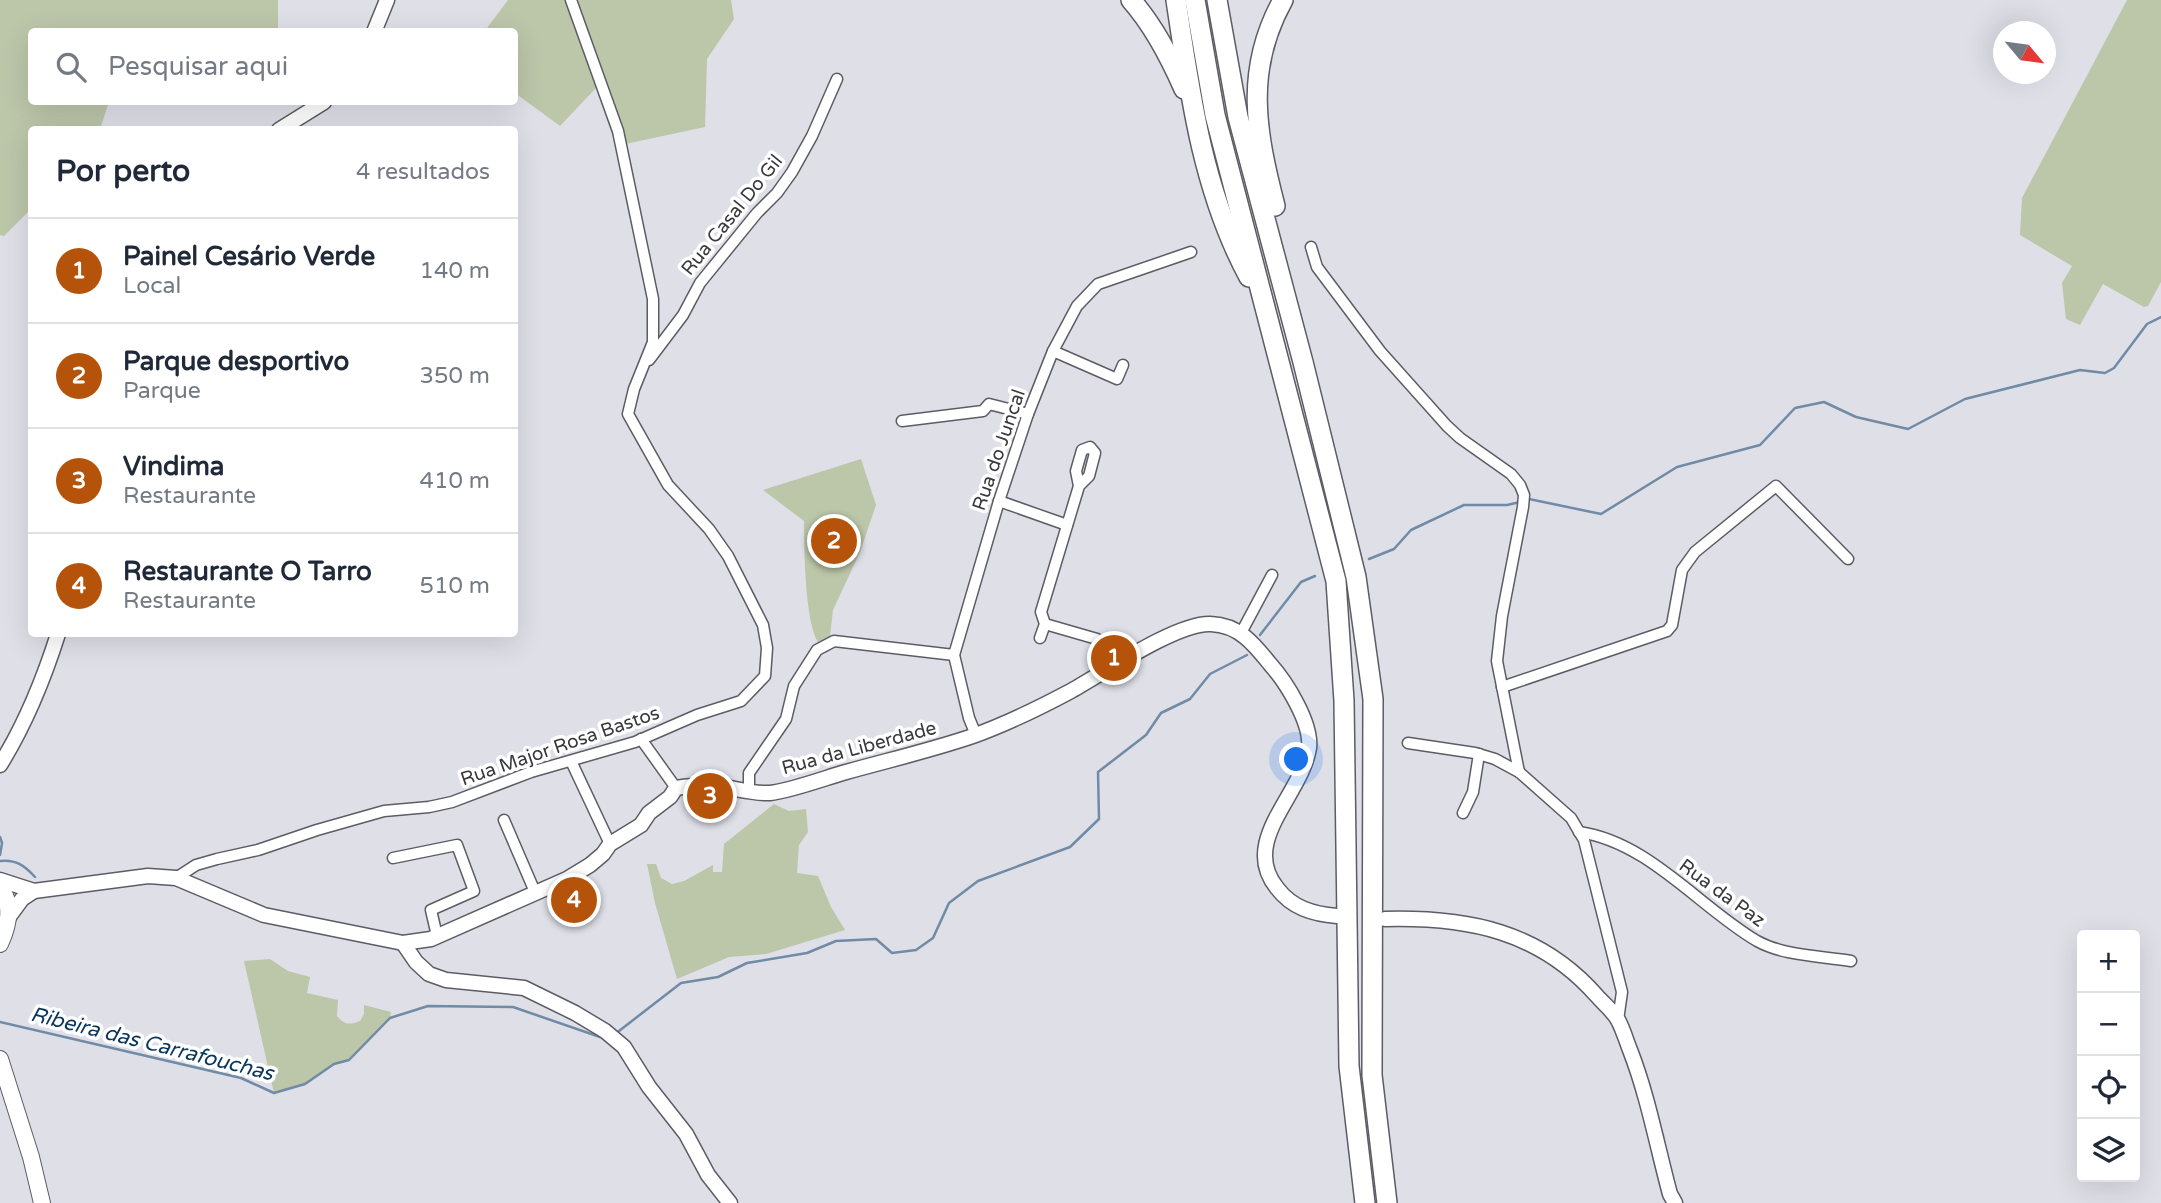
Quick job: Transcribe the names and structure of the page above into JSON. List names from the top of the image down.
{
  "streets": {
    "street": [
      "Rua Casal Do Gil",
      "Rua do Juncal",
      "Rua Major Rosa Bastos",
      "Rua da Liberdade",
      "Rua da Paz"
    ]
  },
  "crossings": [
    ["Rua Casal Do Gil", "Rua Major Rosa Bastos"],
    ["Rua do Juncal", "Rua da Liberdade"]
  ],
  "water": ["Ribeira das Carrafouchas"],
  "north": "bottom right",
  "page": {
    "search": "Pesquisar aqui",
    "heading": ["Por perto", "4 resultados"],
    "list": [
      {
        "mark": "1",
        "name": "Painel Cesário Verde",
        "note": "Local",
        "value": "140 m"
      },
      {
        "mark": "2",
        "name": "Parque desportivo",
        "note": "Parque",
        "value": "350 m"
      },
      {
        "mark": "3",
        "name": "Vindima",
        "note": "Restaurante",
        "value": "410 m"
      },
      {
        "mark": "4",
        "name": "Restaurante O Tarro",
        "note": "Restaurante",
        "value": "510 m"
      }
    ],
    "pins": [
      "2",
      "1",
      "3",
      "4"
    ],
    "map_buttons": ["+", "−"]
  }
}
